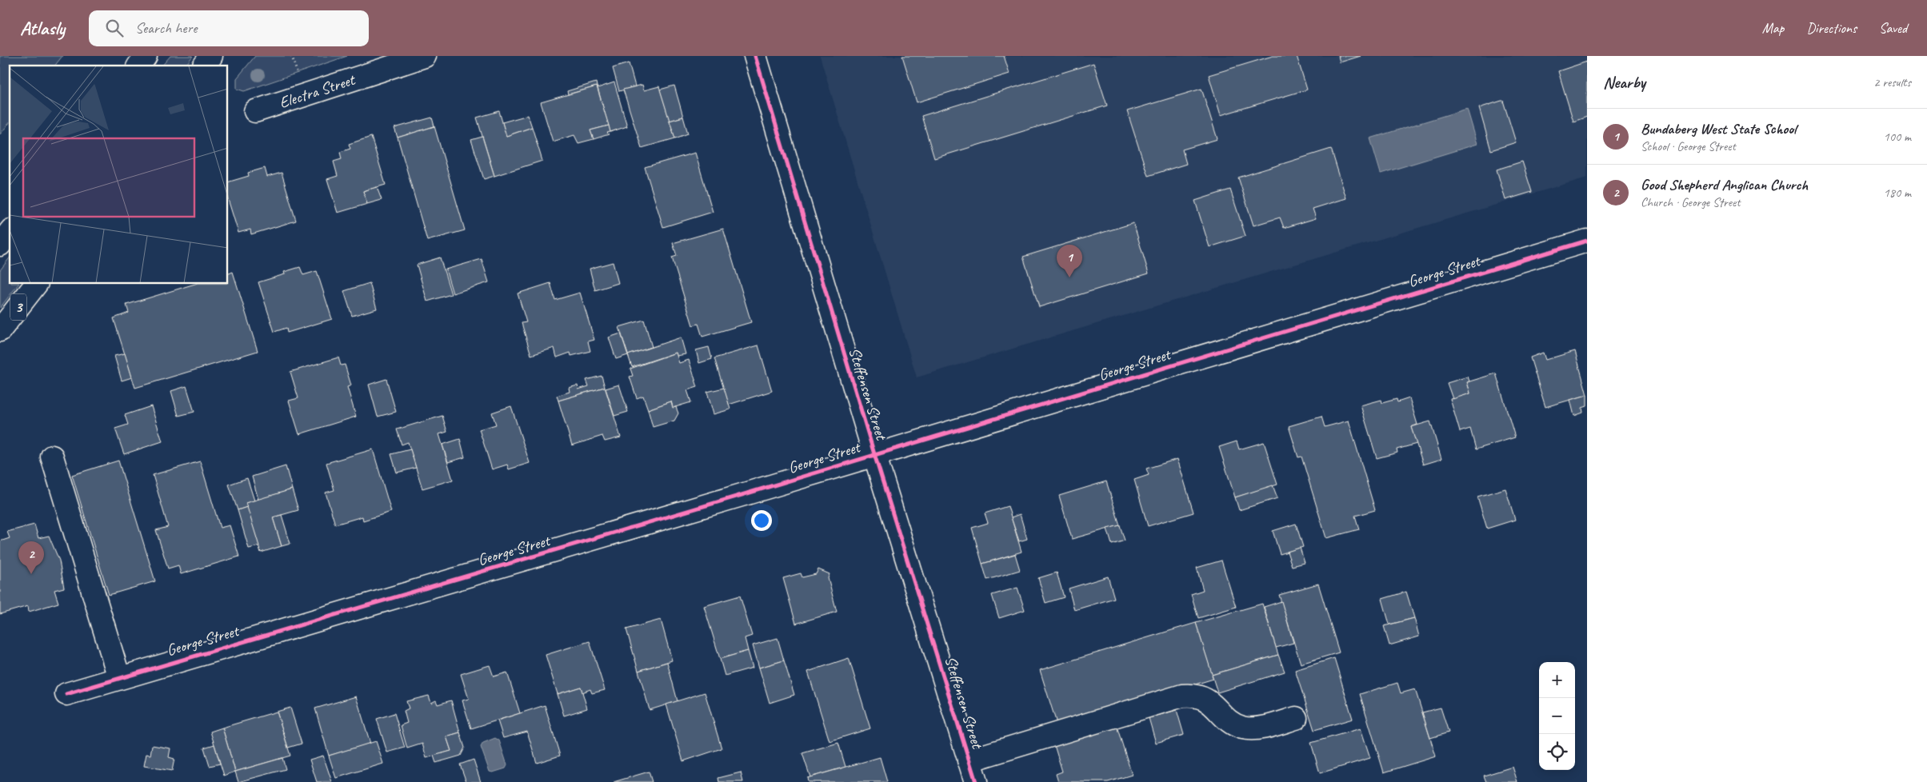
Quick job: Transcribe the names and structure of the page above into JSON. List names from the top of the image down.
{
  "streets": {
    "main road": [
      "Electra Street",
      "George Street",
      "3",
      "Steffensen Street"
    ]
  },
  "crossings": [
    ["George Street", "Steffensen Street"]
  ],
  "page": {
    "header": "Atlasly",
    "search": "Search here",
    "nav": ["Map", "Directions", "Saved"],
    "heading": ["Nearby", "2 results"],
    "list": [
      {
        "mark": "1",
        "name": "Bundaberg West State School",
        "note": "School · George Street",
        "value": "100 m"
      },
      {
        "mark": "2",
        "name": "Good Shepherd Anglican Church",
        "note": "Church · George Street",
        "value": "180 m"
      }
    ],
    "pins": ["1", "2"],
    "map_buttons": ["+", "−"]
  }
}
